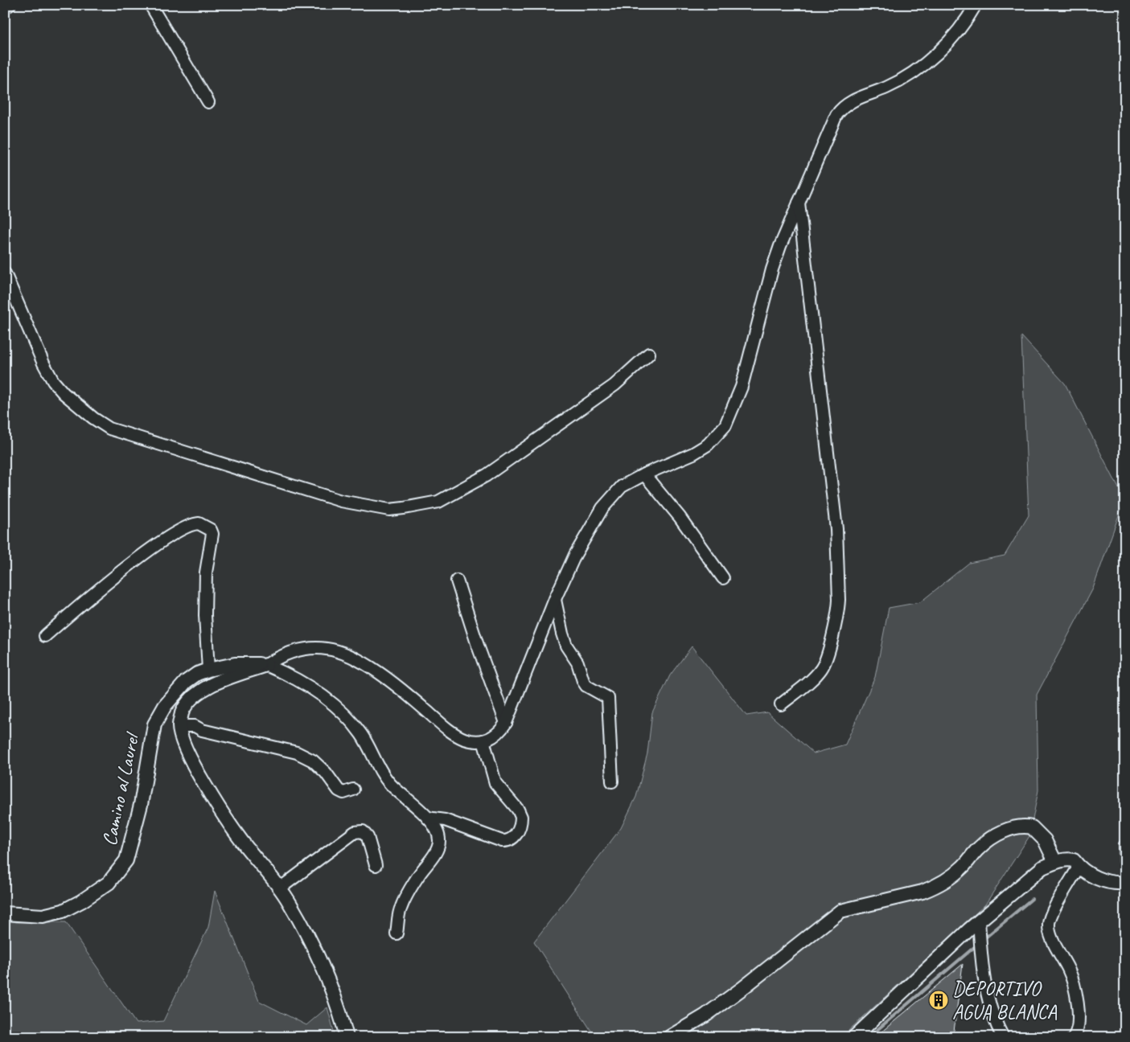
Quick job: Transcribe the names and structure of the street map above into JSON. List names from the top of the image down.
{
  "streets": {
    "main road": ["Camino al Laurel"]
  },
  "places": {
    "building": ["DEPORTIVO AGUA BLANCA"]
  }
}
